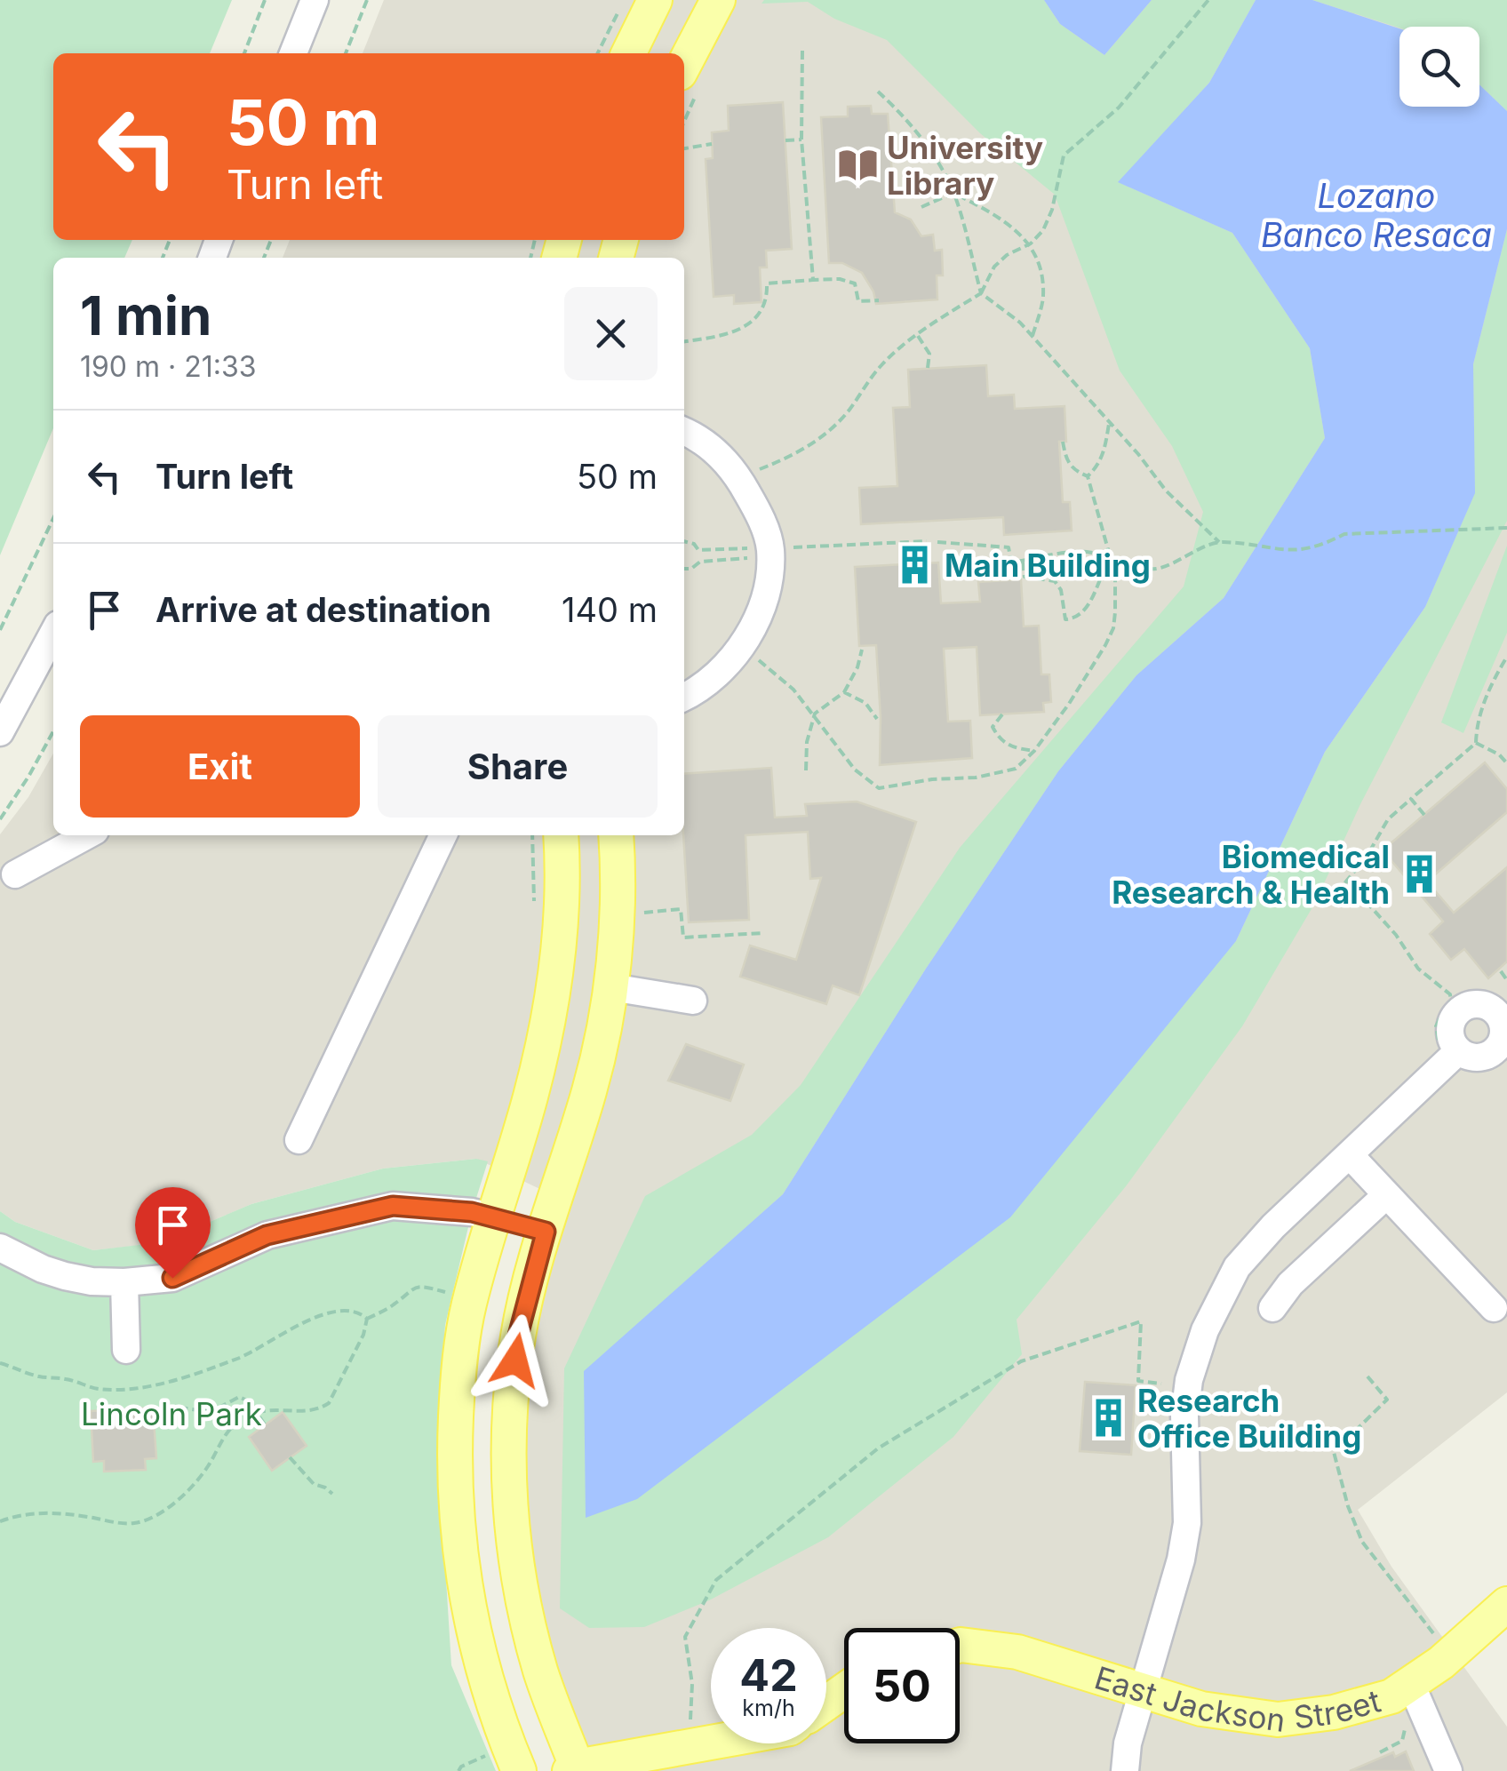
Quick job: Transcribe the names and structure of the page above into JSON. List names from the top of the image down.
{
  "streets": {
    "main road": ["East Jackson Street"]
  },
  "water": ["Lozano Banco Resaca"],
  "parks": ["Lincoln Park"],
  "places": {
    "library": ["University Library"],
    "building": ["Main Building", "Biomedical Research & Health", "Research Office Building"]
  },
  "page": {
    "turn": ["50 m", "Turn left"],
    "heading": ["1 min", "190 m · 21:33"],
    "list": [
      {
        "name": "Turn left",
        "value": "50 m"
      },
      {
        "name": "Arrive at destination",
        "value": "140 m"
      }
    ],
    "buttons": ["Exit", "Share"],
    "speed": "42 km/h",
    "limit": "50"
  }
}
